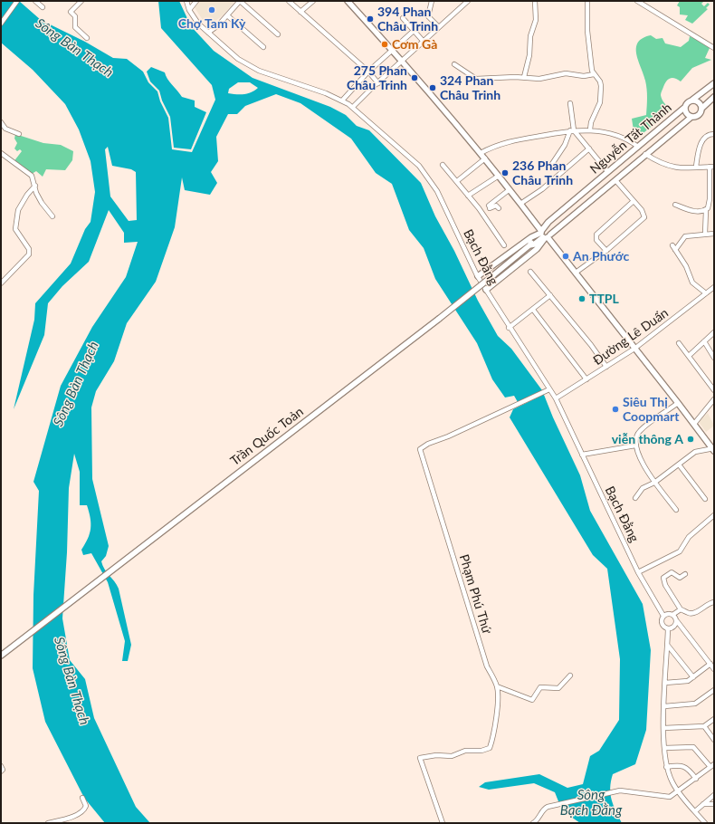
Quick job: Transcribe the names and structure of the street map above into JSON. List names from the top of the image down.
{
  "streets": {
    "main road": ["Nguyễn Tất Thành", "Trần Quốc Toản"],
    "street": ["Bạch Đằng", "Đường Lê Duẩn", "Phạm Phú Thứ"]
  },
  "crossings": [
    ["Nguyễn Tất Thành", "Trần Quốc Toản"],
    ["Bạch Đằng", "Đường Lê Duẩn"],
    ["Bạch Đằng", "Phạm Phú Thứ"]
  ],
  "water": ["Sông Bàn Thạch", "Sông Bạch Đằng"],
  "places": [
    "Chợ Tam Kỳ",
    "394 Phan Châu Trinh",
    "Cơm Gà",
    "275 Phan Châu Trinh",
    "324 Phan Châu Trinh",
    "236 Phan Châu Trinh",
    "An Phước",
    "TTPL",
    "Siêu Thị Coopmart",
    "viễn thông A"
  ]
}
